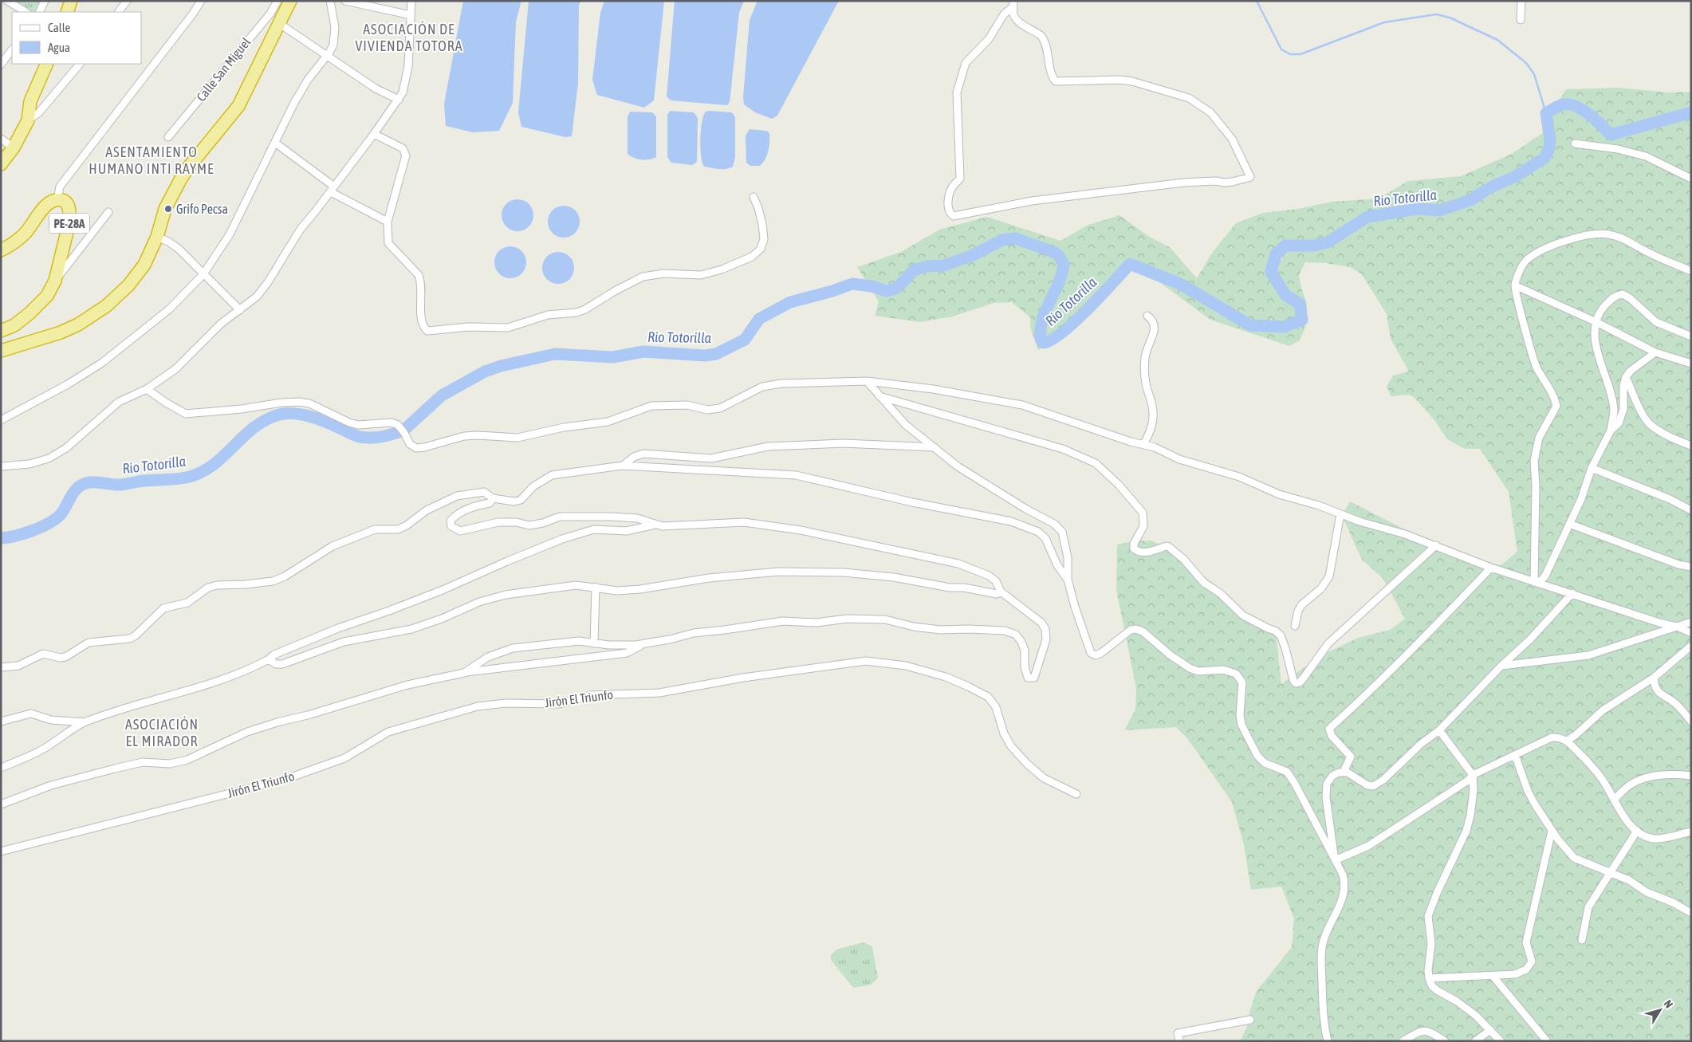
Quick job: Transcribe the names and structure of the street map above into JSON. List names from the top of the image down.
{
  "streets": {
    "highway": ["PE-28A"],
    "street": ["Calle San Miguel", "Jirón El Triunfo"]
  },
  "districts": ["ASOCIACIÓN DE VIVIENDA TOTORA", "ASENTAMIENTO HUMANO INTI RAYME", "ASOCIACIÓN EL MIRADOR"],
  "water": ["Rio Totorilla"],
  "places": ["Grifo Pecsa"],
  "legend": ["Calle", "Agua"],
  "north": "top right"
}
